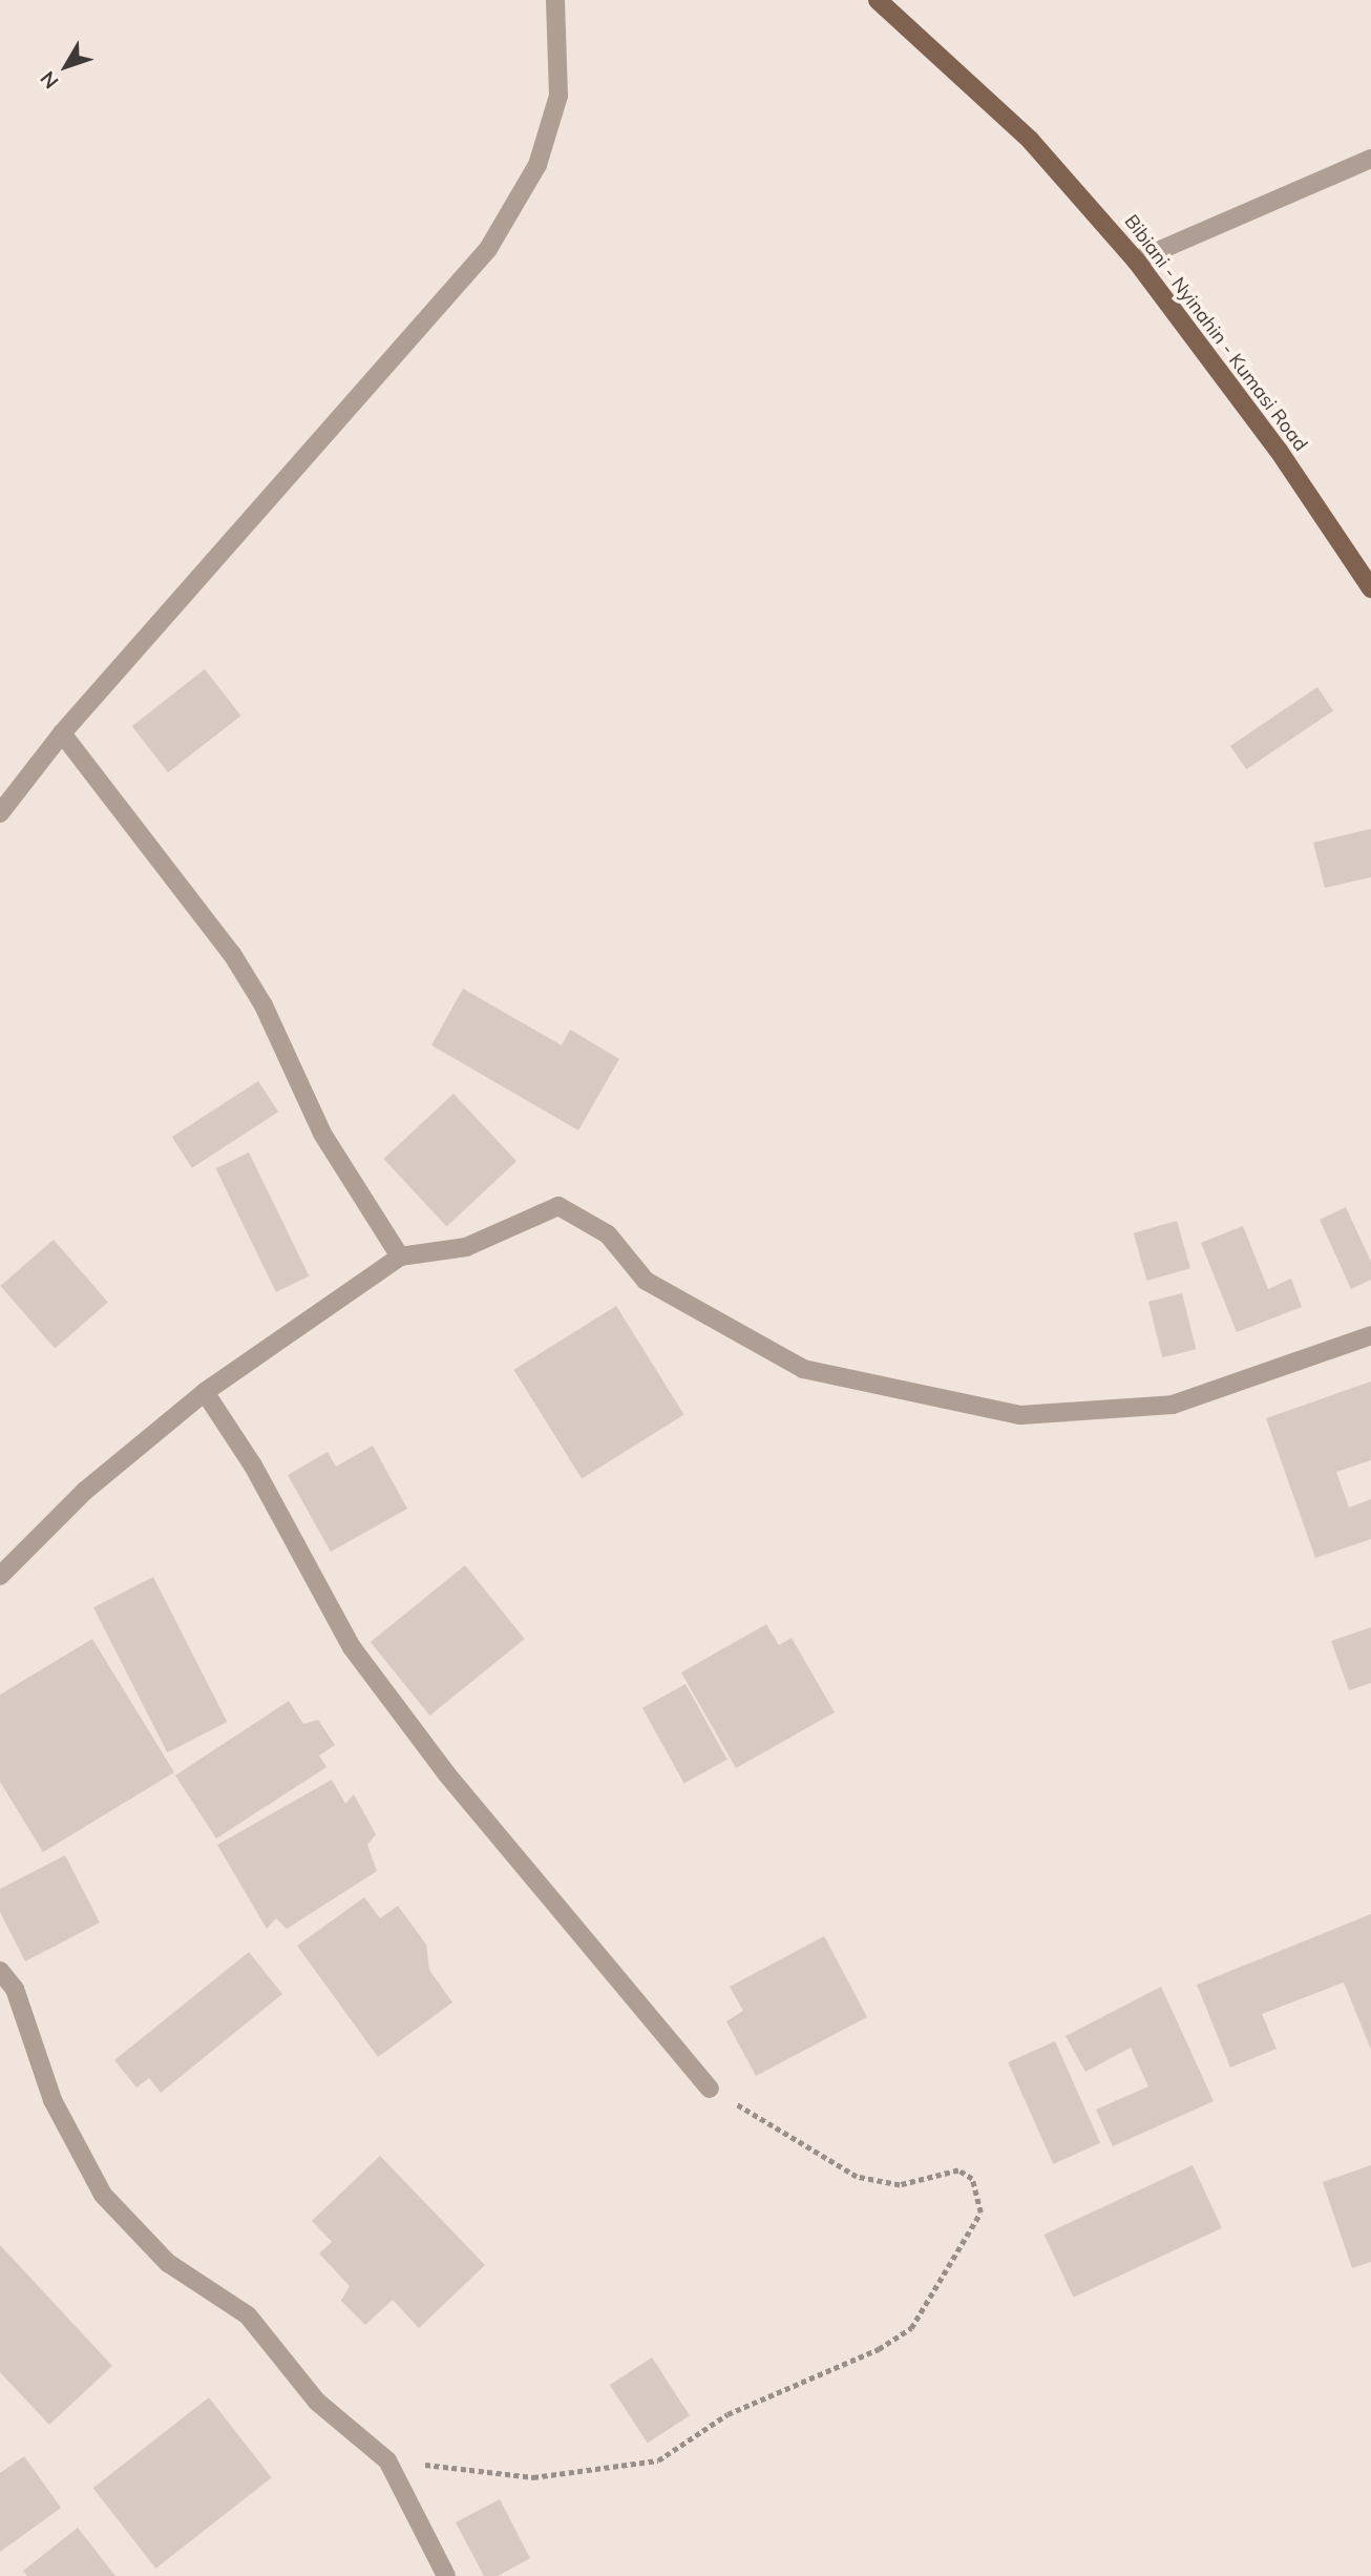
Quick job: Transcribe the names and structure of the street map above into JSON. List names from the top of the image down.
{
  "streets": {
    "main road": ["Bibiani - Nyinahin - Kumasi Road"]
  },
  "north": "bottom left"
}
